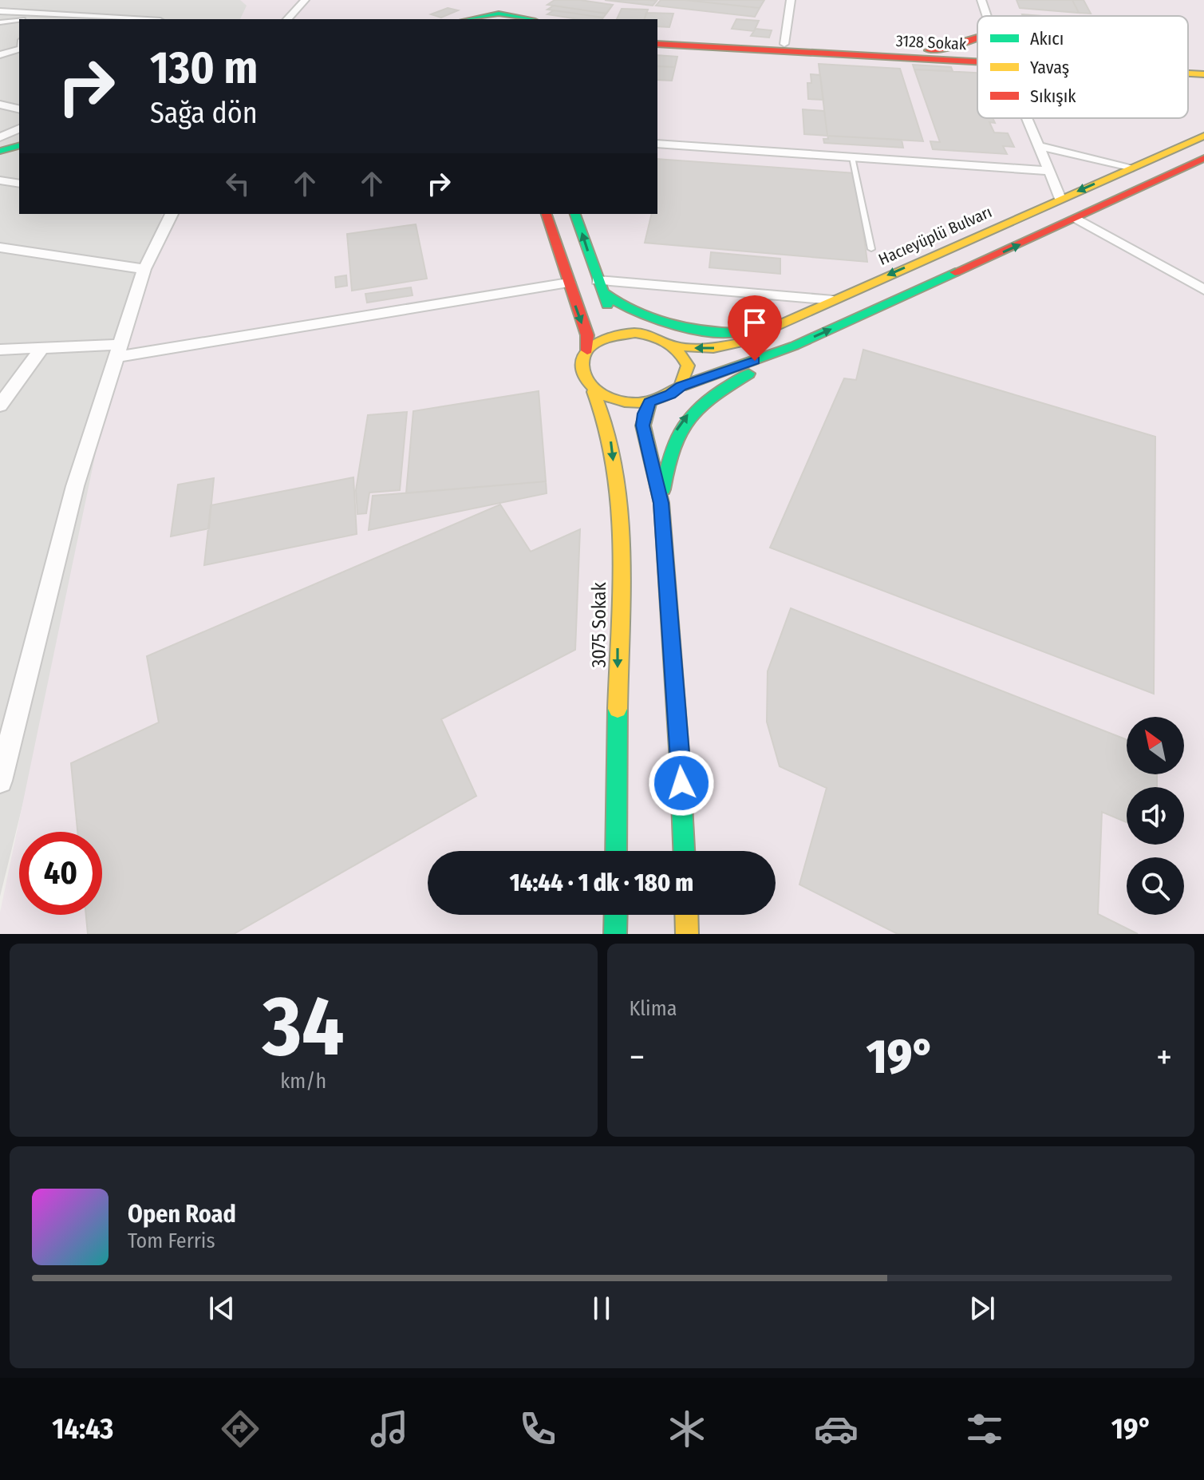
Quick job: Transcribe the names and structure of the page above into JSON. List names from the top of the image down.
{
  "streets": {
    "street": ["3128 Sokak", "Hacıeyüplü Bulvarı", "3075 Sokak"]
  },
  "crossings": [
    ["Hacıeyüplü Bulvarı", "3075 Sokak"]
  ],
  "legend": ["Akıcı", "Yavaş", "Sıkışık"],
  "north": "top left",
  "page": {
    "turn": ["130 m", "Sağa dön"],
    "limit": "40",
    "trip": "14:44 · 1 dk · 180 m",
    "tile": [
      ["34", "km/h"],
      "Klima"
    ],
    "heat": ["−", "19°", "+"],
    "song": ["Open Road", "Tom Ferris"],
    "tabs": ["14:43", "19°"]
  }
}
